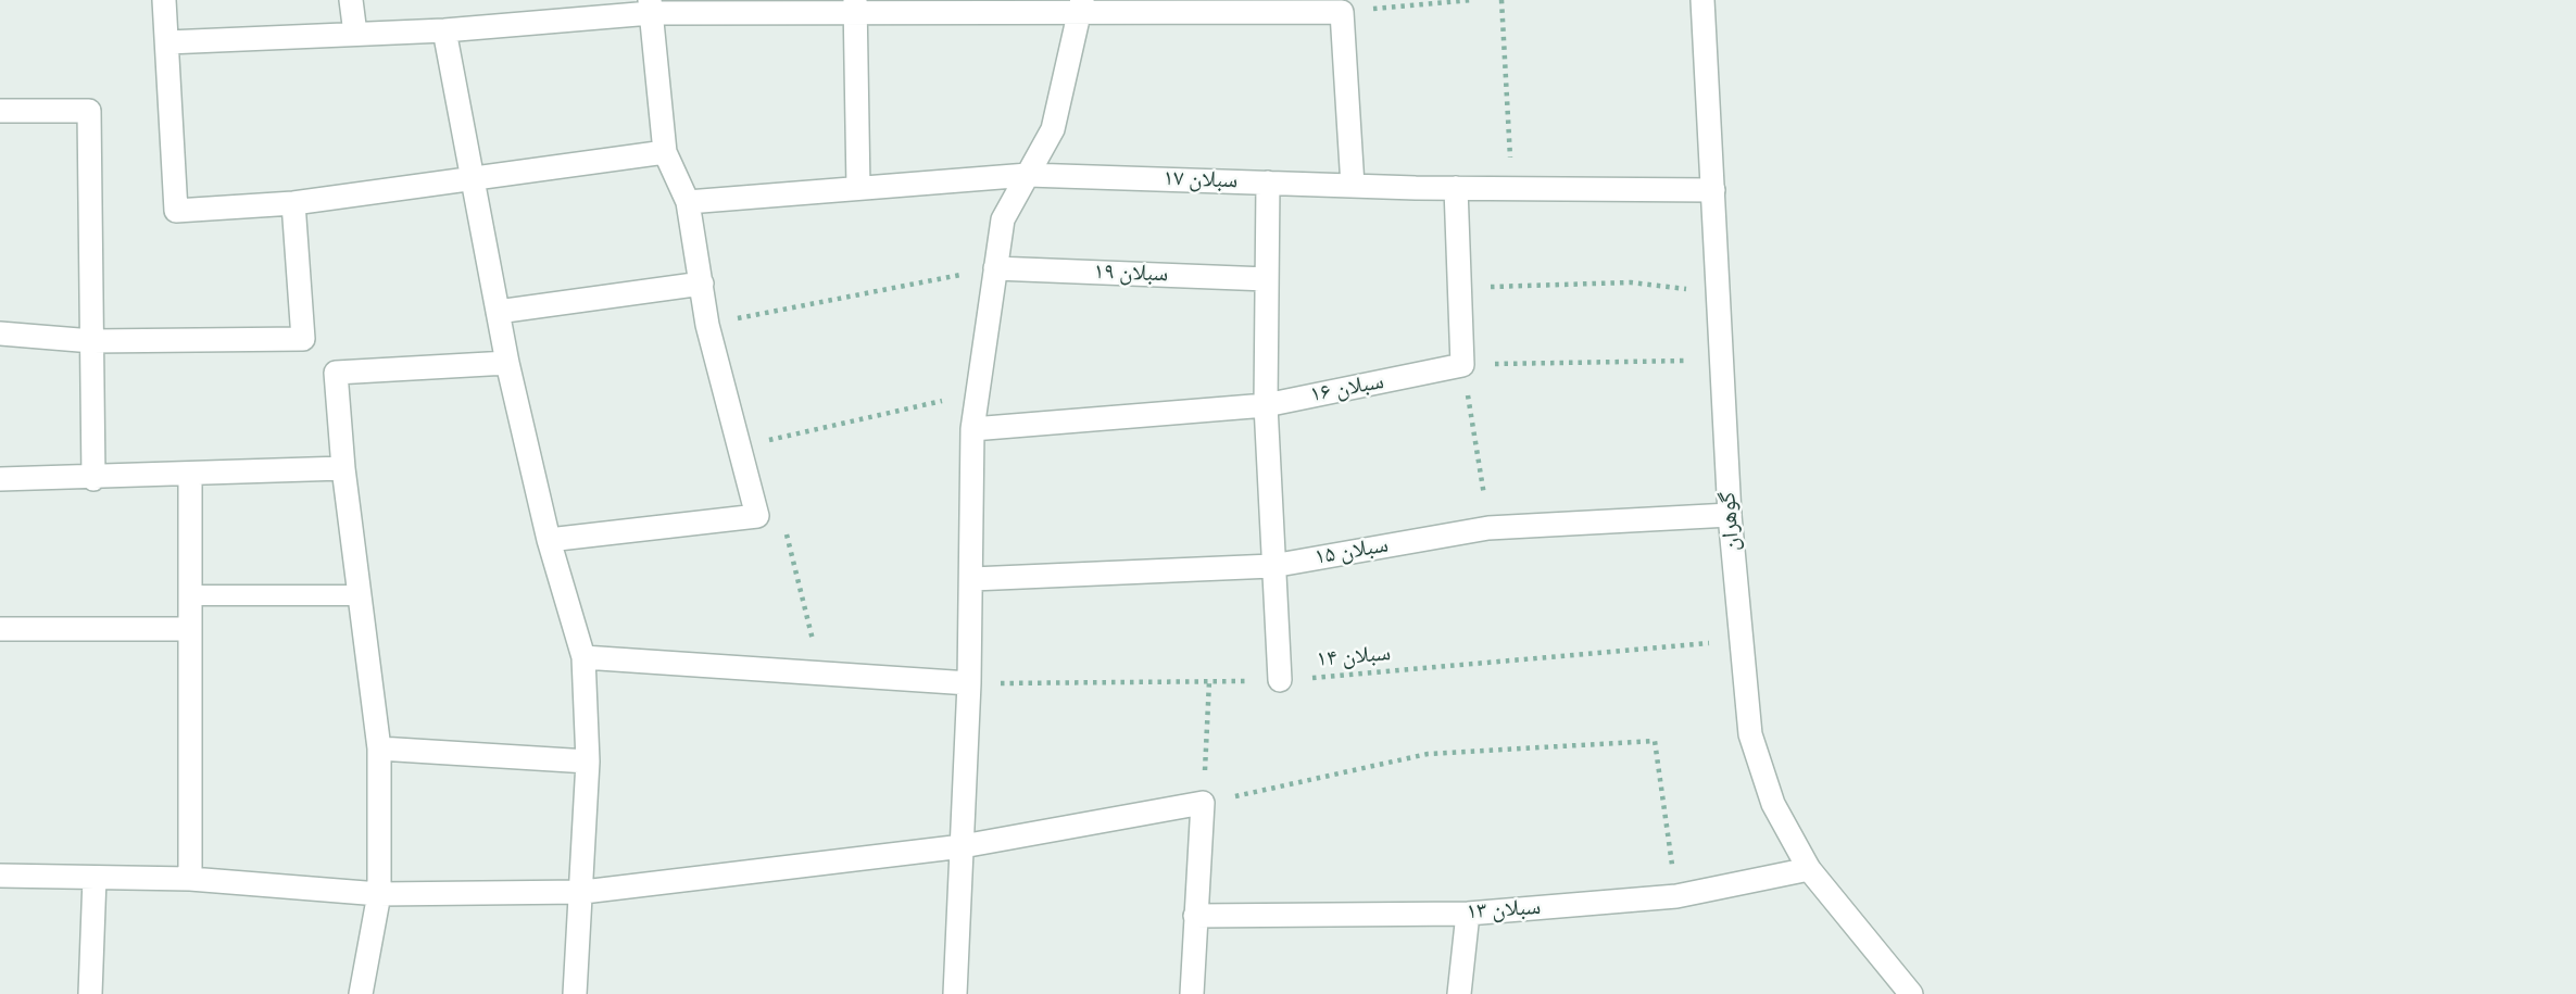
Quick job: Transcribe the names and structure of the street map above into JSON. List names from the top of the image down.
{
  "streets": {
    "street": [
      "سبلان ۱۷",
      "سبلان ۱۹",
      "سبلان ۱۶",
      "گوهران",
      "سبلان ۱۵",
      "سبلان ۱۳"
    ],
    "path": ["سبلان ۱۴"]
  },
  "crossings": [
    ["سبلان ۱۷", "گوهران"],
    ["گوهران", "سبلان ۱۵"],
    ["گوهران", "سبلان ۱۴"],
    ["گوهران", "سبلان ۱۳"]
  ]
}
